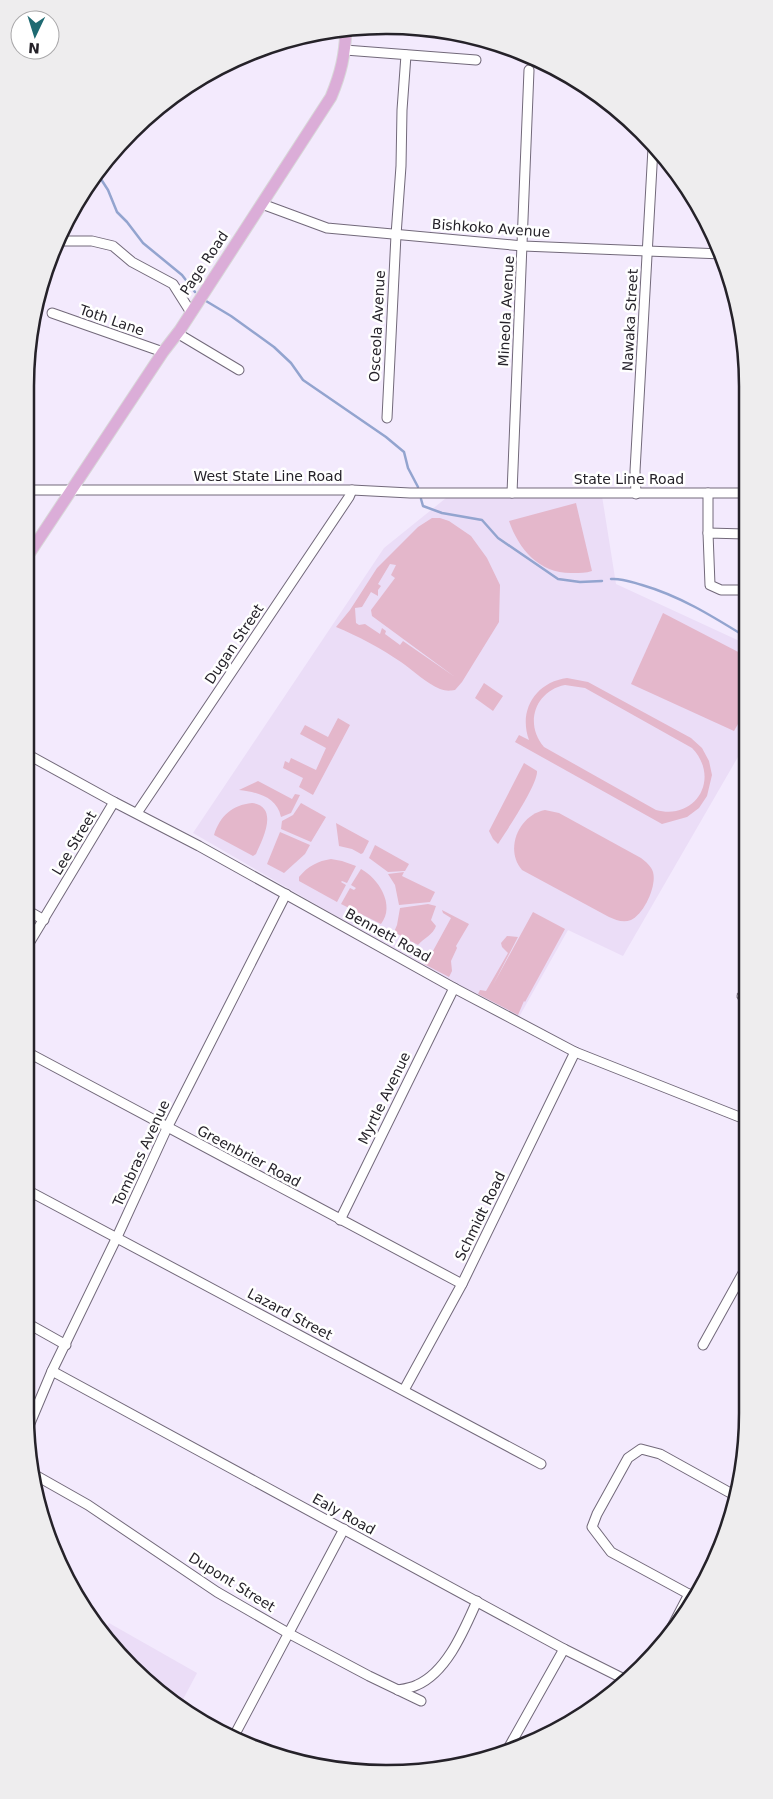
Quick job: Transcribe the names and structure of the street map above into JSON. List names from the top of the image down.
{
  "streets": {
    "main road": ["Page Road"],
    "street": [
      "Bishkoko Avenue",
      "Mineola Avenue",
      "Toth Lane",
      "Nawaka Street",
      "Osceola Avenue",
      "West State Line Road",
      "State Line Road",
      "Dugan Street",
      "Lee Street",
      "Bennett Road",
      "Myrtle Avenue",
      "Tombras Avenue",
      "Greenbrier Road",
      "Schmidt Road",
      "Lazard Street",
      "Ealy Road",
      "Dupont Street"
    ]
  },
  "crossings": [
    ["Bishkoko Avenue", "Page Road"],
    ["Bishkoko Avenue", "Mineola Avenue"],
    ["Bishkoko Avenue", "Nawaka Street"],
    ["Bishkoko Avenue", "Osceola Avenue"],
    ["Page Road", "Toth Lane"],
    ["Page Road", "West State Line Road"],
    ["Mineola Avenue", "West State Line Road"],
    ["Mineola Avenue", "State Line Road"],
    ["Nawaka Street", "State Line Road"],
    ["West State Line Road", "State Line Road"],
    ["West State Line Road", "Dugan Street"],
    ["Dugan Street", "Bennett Road"],
    ["Lee Street", "Bennett Road"],
    ["Bennett Road", "Myrtle Avenue"],
    ["Bennett Road", "Tombras Avenue"],
    ["Bennett Road", "Schmidt Road"],
    ["Myrtle Avenue", "Greenbrier Road"],
    ["Tombras Avenue", "Greenbrier Road"],
    ["Tombras Avenue", "Lazard Street"],
    ["Tombras Avenue", "Ealy Road"],
    ["Greenbrier Road", "Schmidt Road"],
    ["Schmidt Road", "Lazard Street"]
  ],
  "north": "bottom"
}
